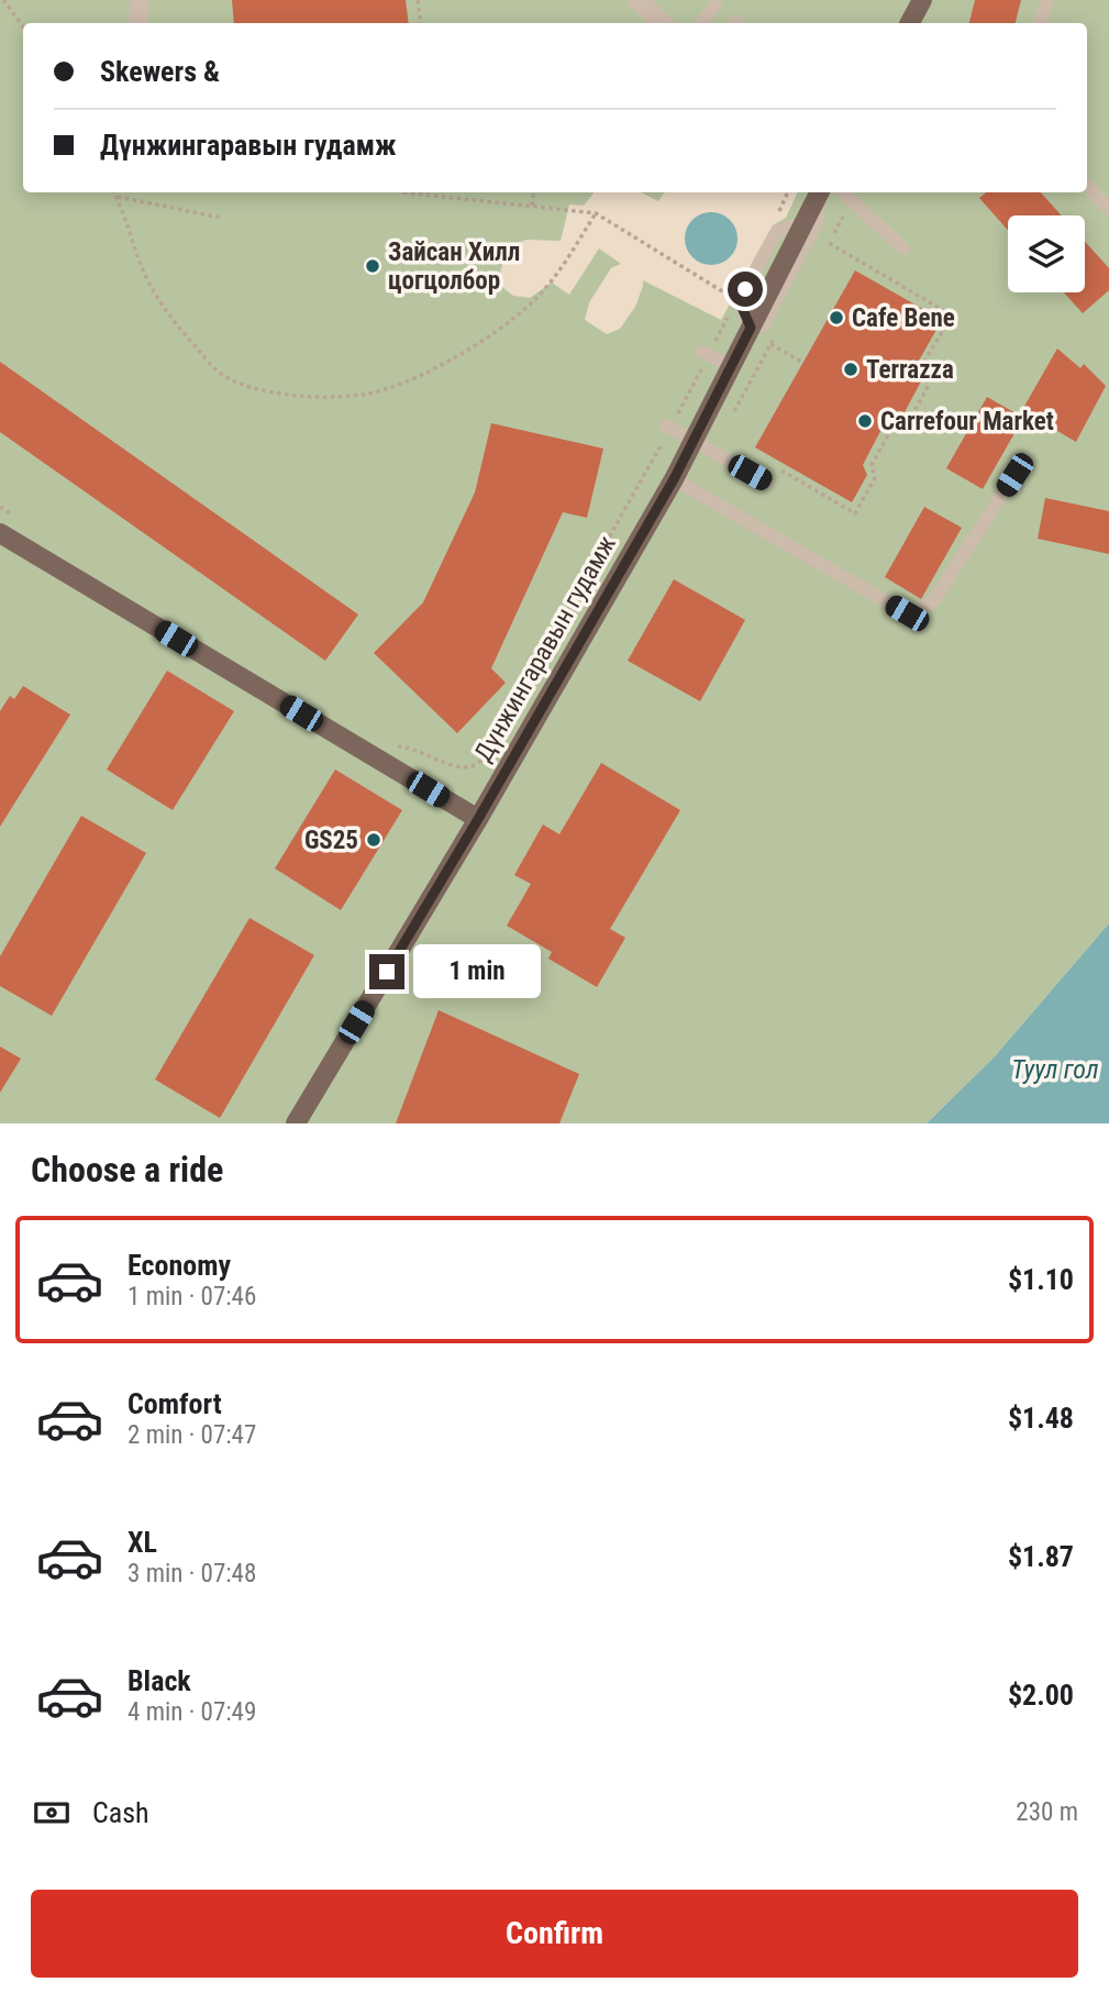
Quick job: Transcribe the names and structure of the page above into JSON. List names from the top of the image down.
{
  "streets": {
    "main road": ["Дүнжингаравын гудамж"]
  },
  "water": ["Туул гол"],
  "places": [
    "Зайсан Хилл цогцолбор",
    "Cafe Bene",
    "Terrazza",
    "Carrefour Market",
    "GS25"
  ],
  "page": {
    "banner": ["Skewers &", "Дүнжингаравын гудамж"],
    "bubble": "1 min",
    "heading": "Choose a ride",
    "list": [
      {
        "name": "Economy",
        "note": "1 min · 07:46",
        "value": "$1.10"
      },
      {
        "name": "Comfort",
        "note": "2 min · 07:47",
        "value": "$1.48"
      },
      {
        "name": "XL",
        "note": "3 min · 07:48",
        "value": "$1.87"
      },
      {
        "name": "Black",
        "note": "4 min · 07:49",
        "value": "$2.00"
      }
    ],
    "pay": ["Cash", "230 m"],
    "buttons": "Confirm"
  }
}
